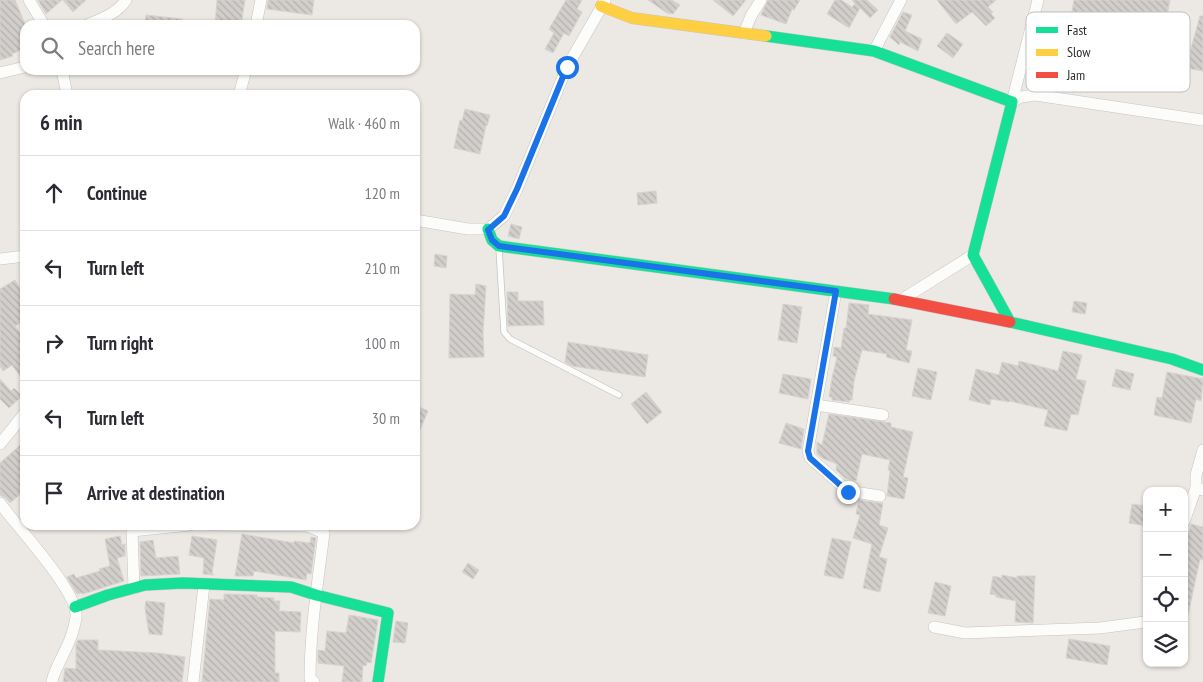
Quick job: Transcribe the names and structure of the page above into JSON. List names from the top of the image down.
{
  "legend": ["Fast", "Slow", "Jam"],
  "page": {
    "search": "Search here",
    "heading": ["6 min", "Walk · 460 m"],
    "list": [
      ["Continue", "120 m"],
      ["Turn left", "210 m"],
      ["Turn right", "100 m"],
      ["Turn left", "30 m"],
      "Arrive at destination"
    ],
    "map_buttons": ["+", "−"]
  }
}
